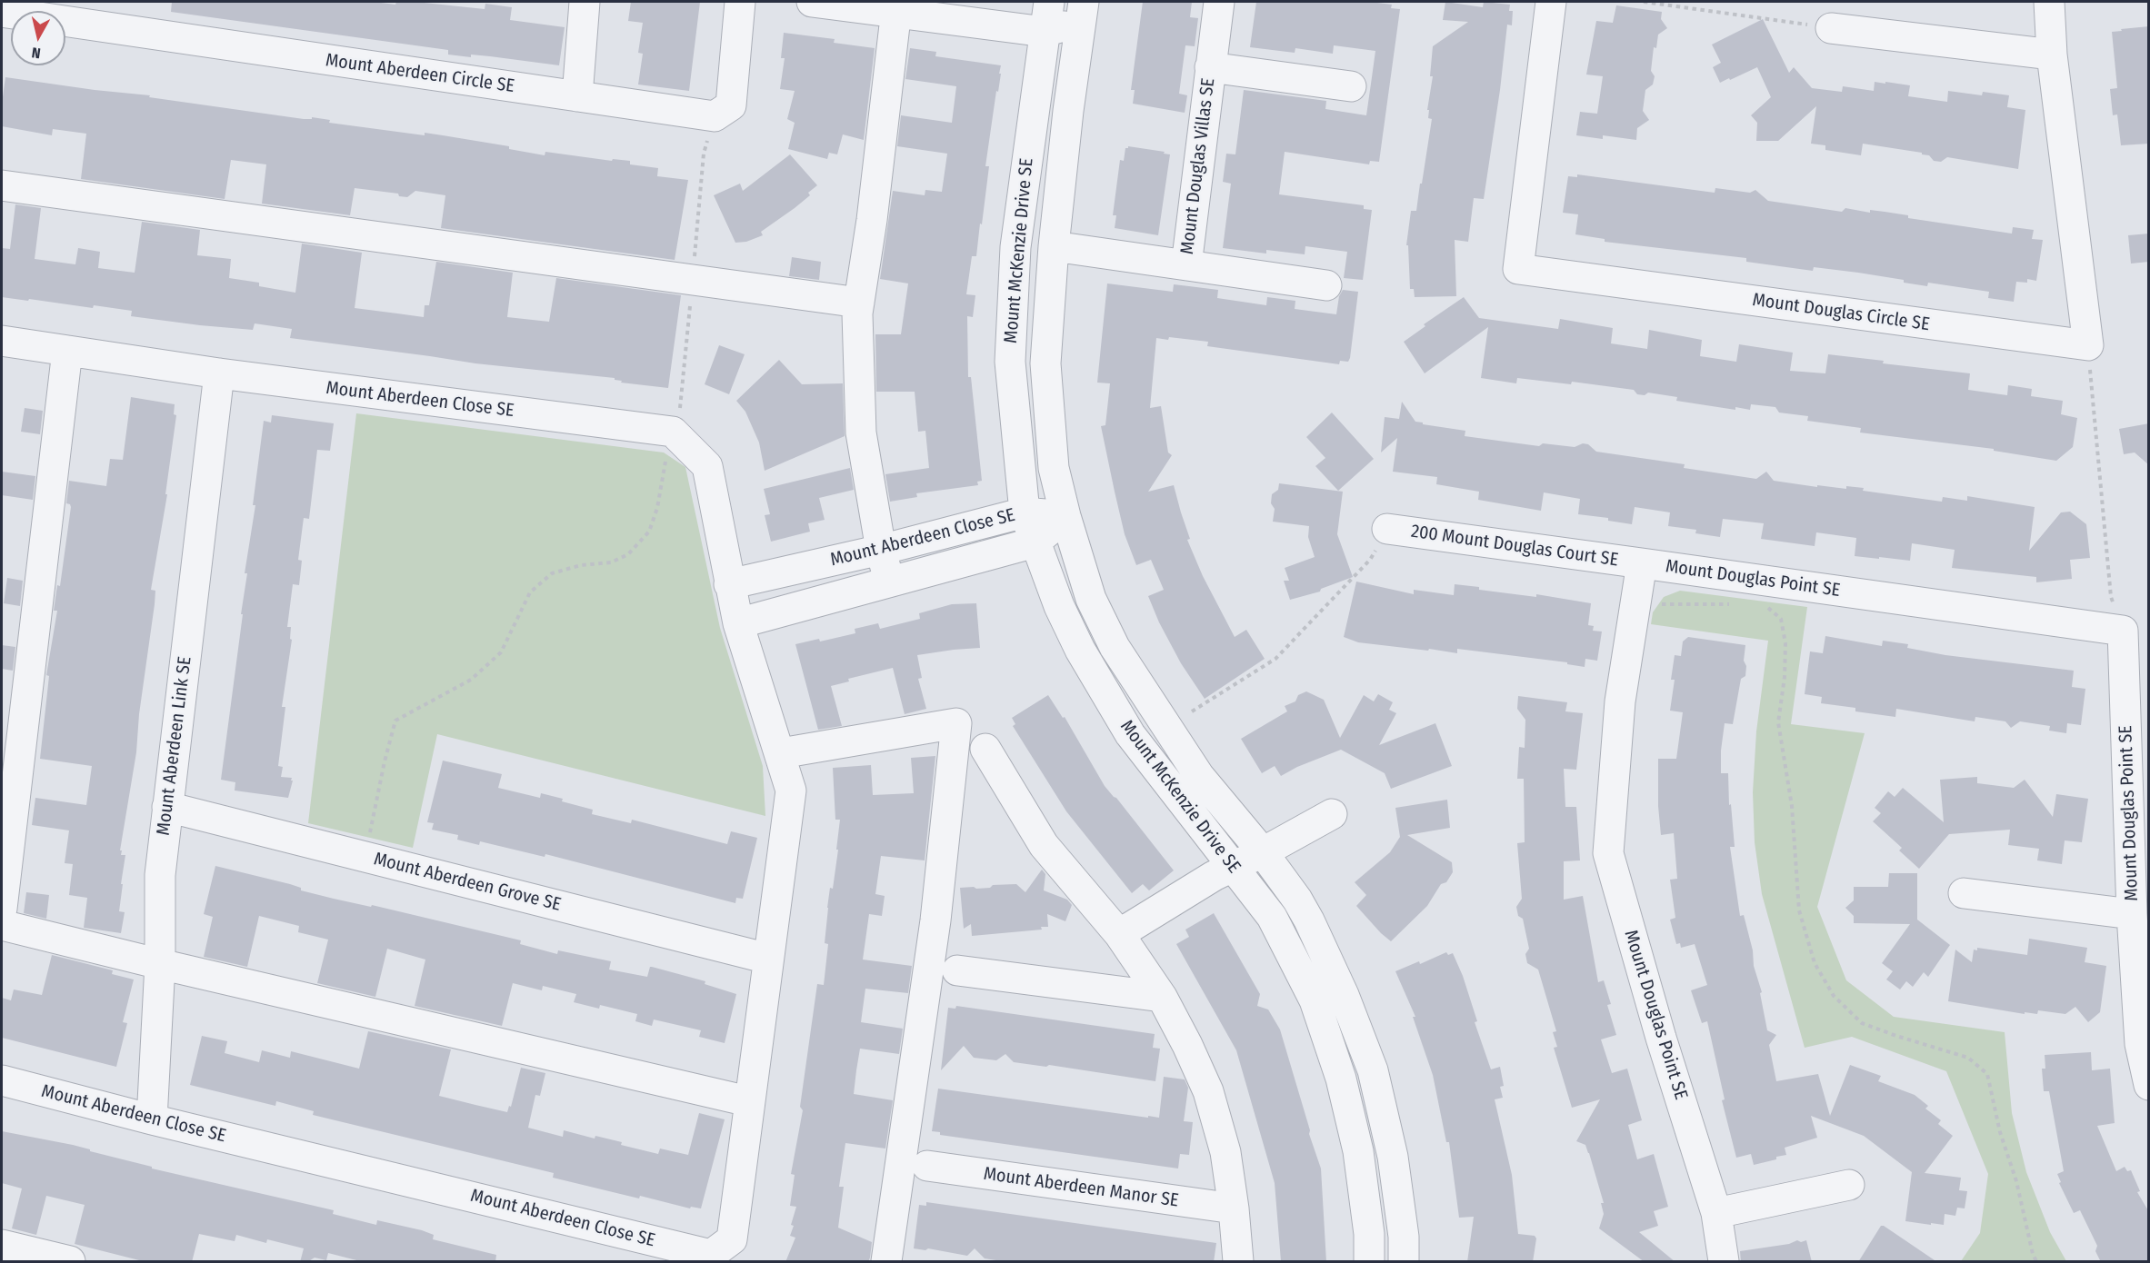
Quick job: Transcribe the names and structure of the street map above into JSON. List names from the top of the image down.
{
  "streets": {
    "street": [
      "Mount Aberdeen Circle SE",
      "Mount Douglas Villas SE",
      "Mount McKenzie Drive SE",
      "Mount Douglas Circle SE",
      "Mount Aberdeen Close SE",
      "200 Mount Douglas Court SE",
      "Mount Douglas Point SE",
      "Mount Aberdeen Link SE",
      "Mount Aberdeen Grove SE",
      "Mount Aberdeen Manor SE"
    ]
  },
  "crossings": [
    ["Mount Douglas Villas SE", "Mount McKenzie Drive SE"],
    ["Mount McKenzie Drive SE", "Mount Aberdeen Close SE"],
    ["Mount Aberdeen Close SE", "Mount Aberdeen Link SE"],
    ["Mount Aberdeen Close SE", "Mount Aberdeen Grove SE"],
    ["200 Mount Douglas Court SE", "Mount Douglas Point SE"],
    ["Mount Aberdeen Link SE", "Mount Aberdeen Grove SE"]
  ],
  "north": "bottom"
}
